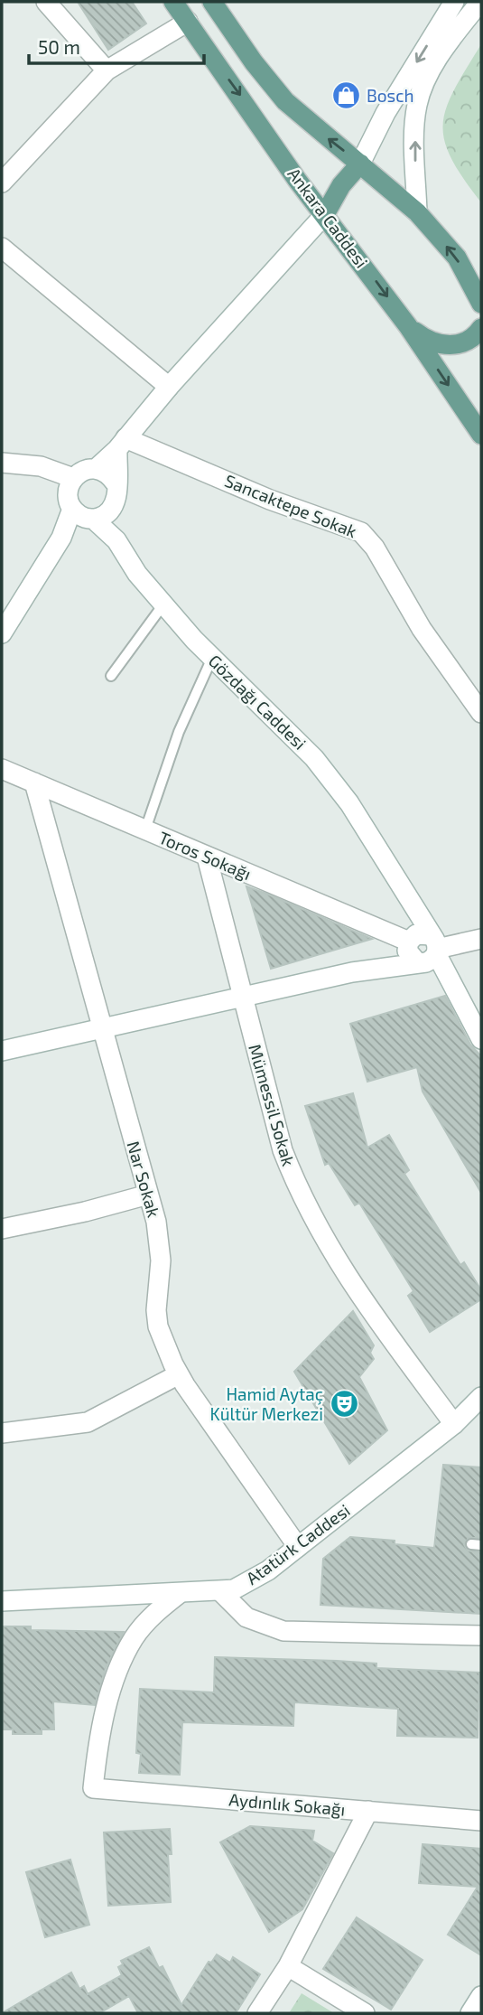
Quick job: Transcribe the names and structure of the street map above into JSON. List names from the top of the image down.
{
  "streets": {
    "main road": ["Ankara Caddesi"],
    "street": [
      "Sancaktepe Sokak",
      "Gözdağı Caddesi",
      "Toros Sokağı",
      "Mümessil Sokak",
      "Nar Sokak",
      "Atatürk Caddesi",
      "Aydınlık Sokağı"
    ]
  },
  "crossings": [
    ["Sancaktepe Sokak", "Gözdağı Caddesi"],
    ["Gözdağı Caddesi", "Toros Sokağı"],
    ["Toros Sokağı", "Mümessil Sokak"],
    ["Toros Sokağı", "Nar Sokak"],
    ["Mümessil Sokak", "Atatürk Caddesi"],
    ["Nar Sokak", "Atatürk Caddesi"],
    ["Atatürk Caddesi", "Aydınlık Sokağı"]
  ],
  "places": {
    "shop": ["Bosch"],
    "theatre": ["Hamid Aytaç Kültür Merkezi"]
  },
  "scale_bar": "50 m"
}
